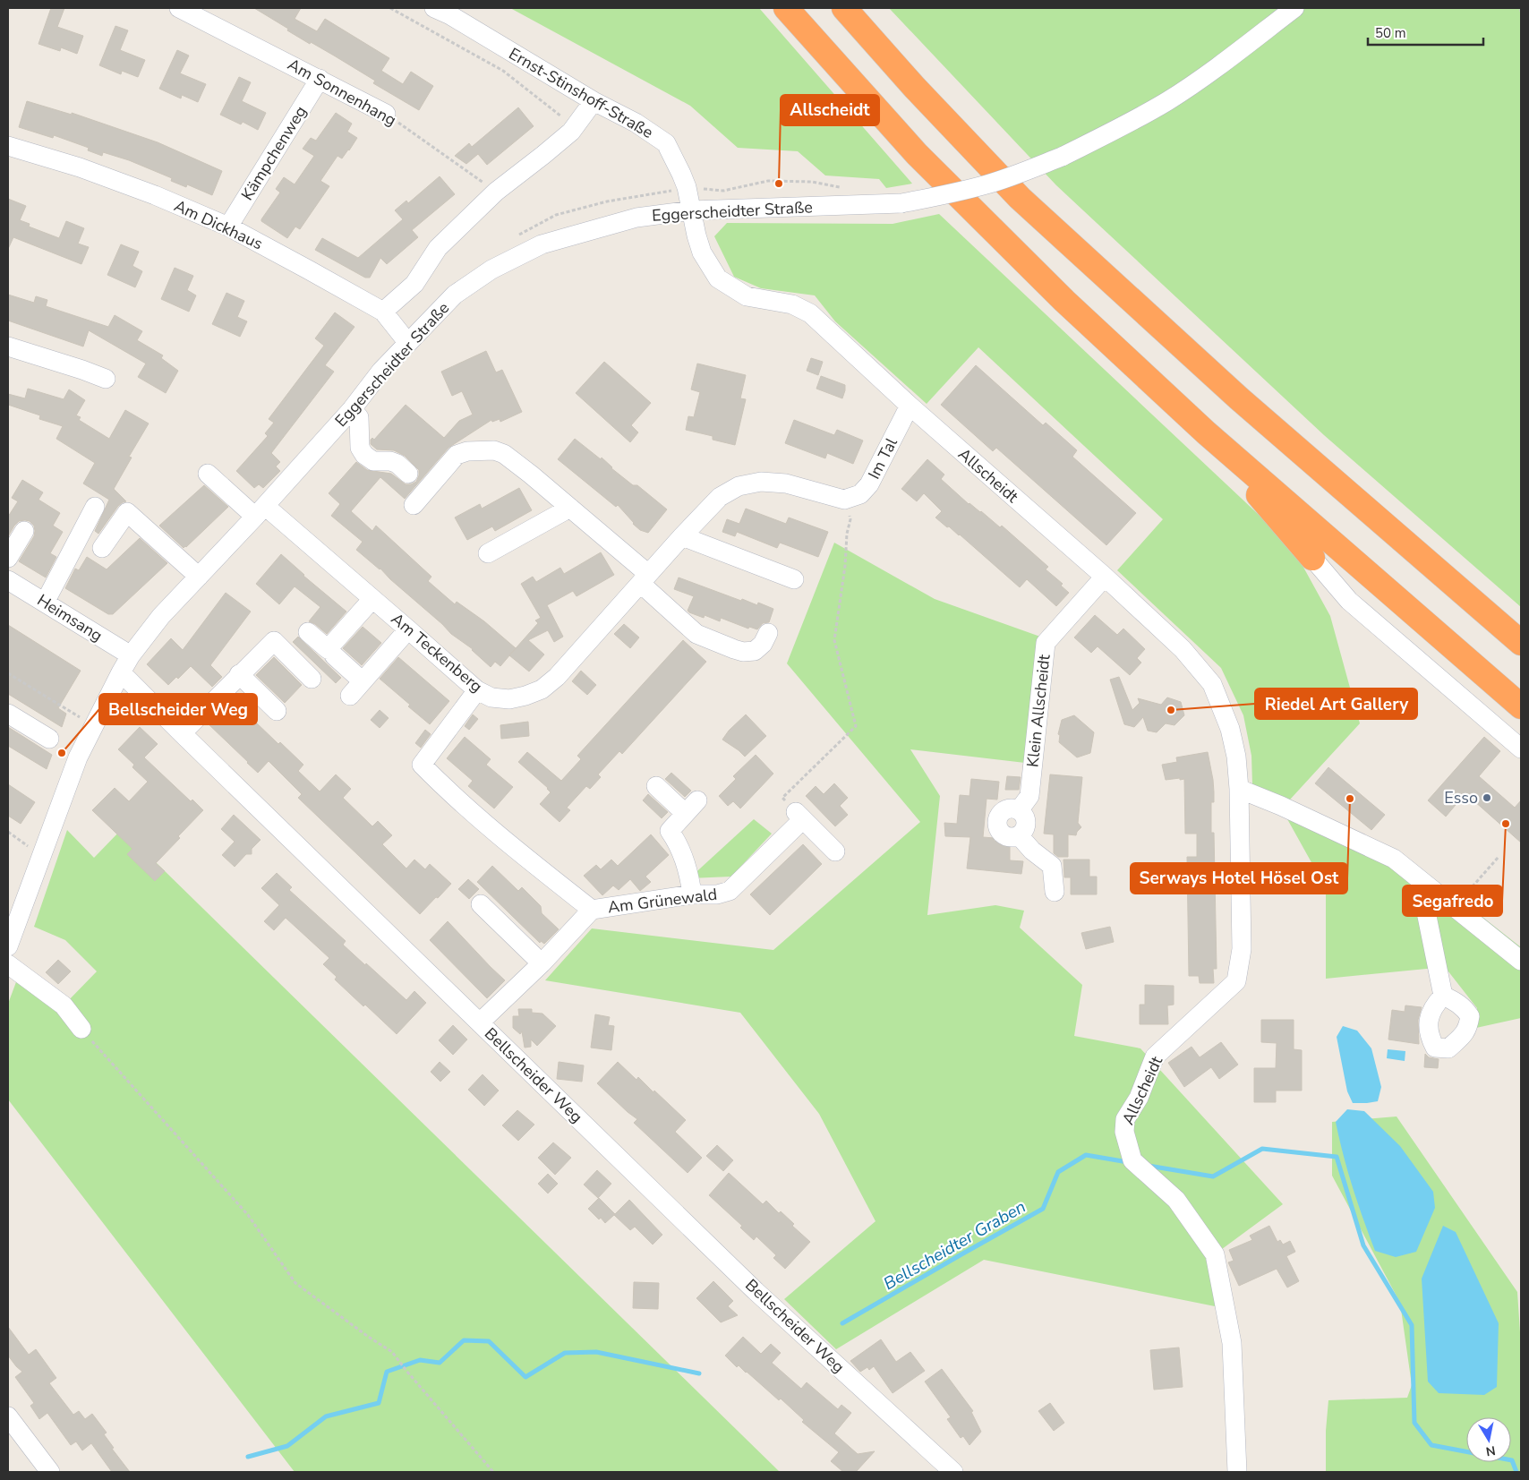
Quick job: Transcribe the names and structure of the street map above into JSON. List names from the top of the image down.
{
  "streets": {
    "street": [
      "Am Sonnenhang",
      "Ernst-Stinshoff-Straße",
      "Kämpchenweg",
      "Eggerscheidter Straße",
      "Am Dickhaus",
      "Im Tal",
      "Allscheidt",
      "Heimsang",
      "Am Teckenberg",
      "Klein Allscheidt",
      "Am Grünewald",
      "Bellscheider Weg"
    ]
  },
  "crossings": [
    ["Am Sonnenhang", "Kämpchenweg"],
    ["Ernst-Stinshoff-Straße", "Eggerscheidter Straße"],
    ["Ernst-Stinshoff-Straße", "Allscheidt"],
    ["Kämpchenweg", "Am Dickhaus"],
    ["Eggerscheidter Straße", "Am Dickhaus"],
    ["Eggerscheidter Straße", "Allscheidt"],
    ["Eggerscheidter Straße", "Heimsang"],
    ["Eggerscheidter Straße", "Am Teckenberg"],
    ["Eggerscheidter Straße", "Bellscheider Weg"],
    ["Im Tal", "Allscheidt"],
    ["Im Tal", "Am Teckenberg"],
    ["Allscheidt", "Klein Allscheidt"],
    ["Am Grünewald", "Bellscheider Weg"]
  ],
  "water": ["Bellscheidter Graben"],
  "places": [
    "Allscheidt",
    "Riedel Art Gallery",
    "Bellscheider Weg",
    "Esso",
    "Serways Hotel Hösel Ost",
    "Segafredo"
  ],
  "scale_bar": "50 m",
  "north": "bottom"
}
